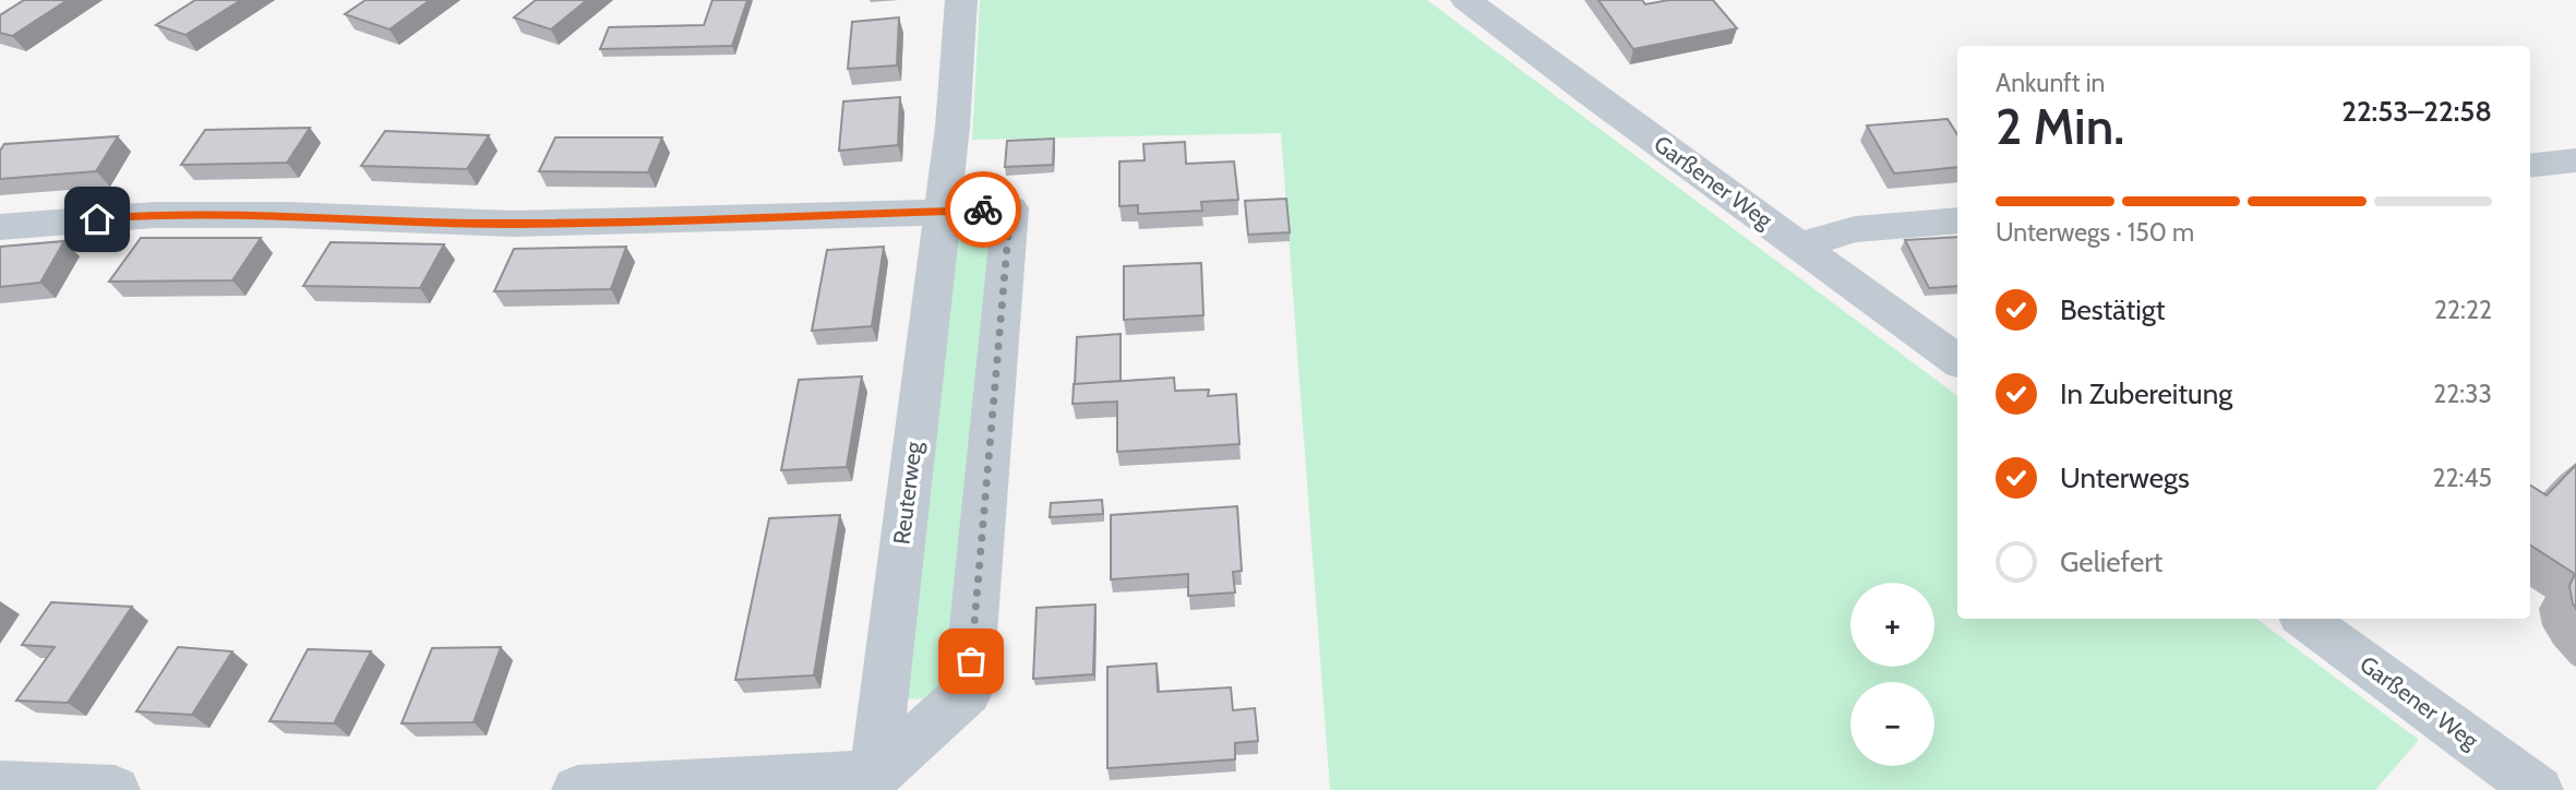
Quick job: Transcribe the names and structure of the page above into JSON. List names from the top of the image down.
{
  "streets": {
    "street": ["Garßener Weg", "Reuterweg"]
  },
  "page": {
    "heading": ["2 Min.", "Ankunft in", "22:53–22:58"],
    "bar": "Unterwegs · 150 m",
    "list": [
      ["Bestätigt", "22:22"],
      ["In Zubereitung", "22:33"],
      ["Unterwegs", "22:45"],
      "Geliefert"
    ],
    "map_buttons": ["+", "−"]
  }
}
